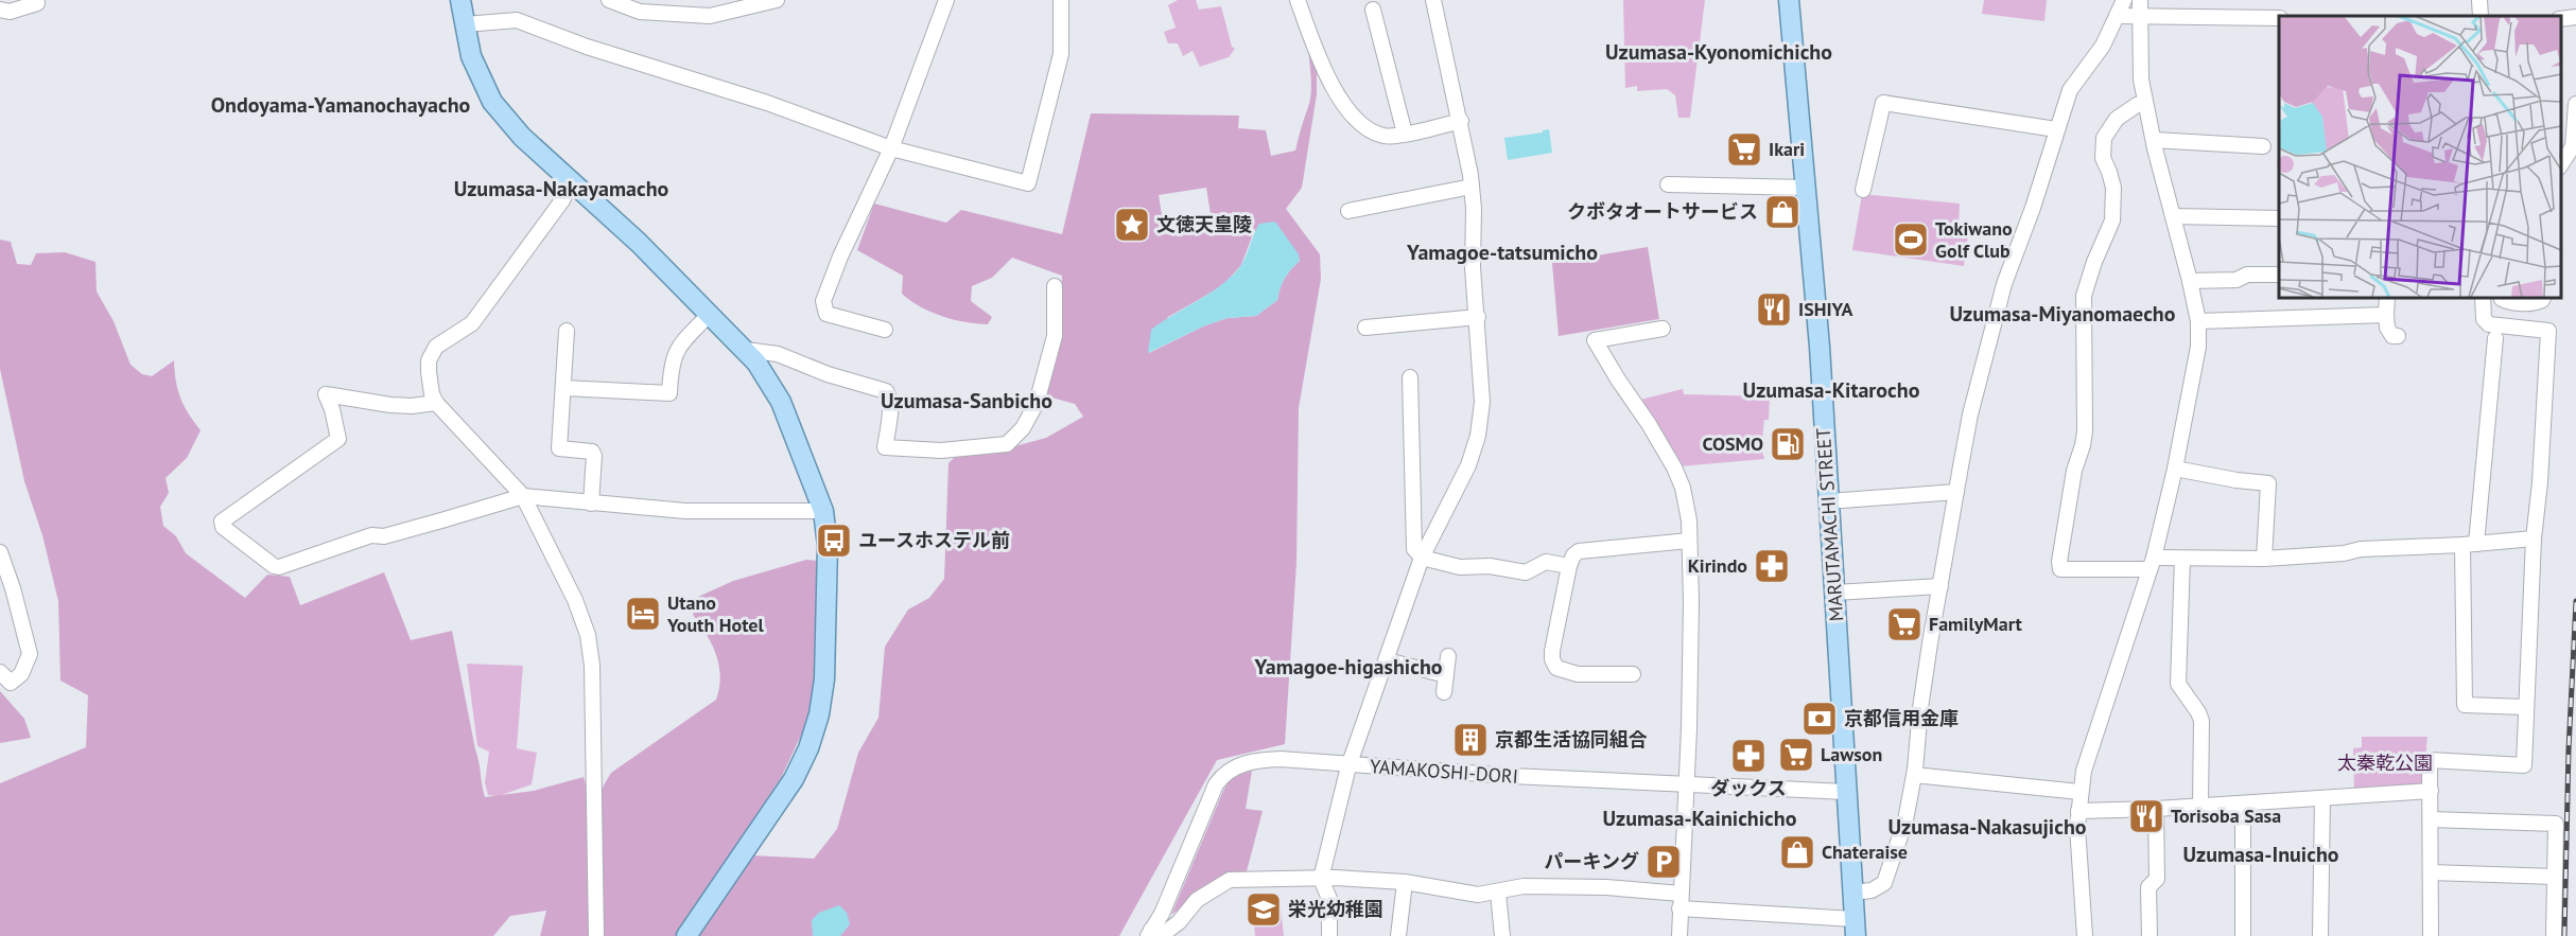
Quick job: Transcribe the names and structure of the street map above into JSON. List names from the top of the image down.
{
  "streets": {
    "main road": ["MARUTAMACHI STREET"],
    "street": ["YAMAKOSHI-DORI"]
  },
  "crossings": [
    ["MARUTAMACHI STREET", "YAMAKOSHI-DORI"]
  ],
  "districts": [
    "Uzumasa-Kyonomichicho",
    "Ondoyama-Yamanochayacho",
    "Uzumasa-Nakayamacho",
    "Yamagoe-tatsumicho",
    "Uzumasa-Miyanomaecho",
    "Uzumasa-Kitarocho",
    "Uzumasa-Sanbicho",
    "Yamagoe-higashicho",
    "Uzumasa-Kainichicho",
    "Uzumasa-Nakasujicho",
    "Uzumasa-Inuicho"
  ],
  "parks": ["太秦乾公園"],
  "places": {
    "supermarket": ["Ikari", "FamilyMart", "Lawson"],
    "shop": ["クボタオートサービス", "Chateraise"],
    "place": ["文徳天皇陵"],
    "sports": ["Tokiwano Golf Club"],
    "restaurant": ["ISHIYA", "Torisoba Sasa"],
    "fuel station": ["COSMO"],
    "bus stop": ["ユースホステル前"],
    "pharmacy": ["Kirindo", "ダックス"],
    "hotel": ["Utano Youth Hotel"],
    "bank": ["京都信用金庫"],
    "building": ["京都生活協同組合"],
    "parking": ["パーキング"],
    "school or university": ["栄光幼稚園"]
  }
}
